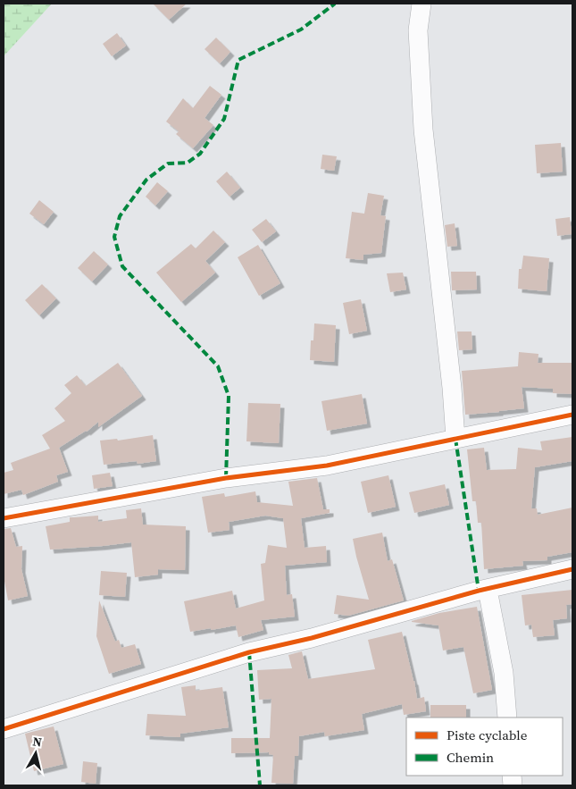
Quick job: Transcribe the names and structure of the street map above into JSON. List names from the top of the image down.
{
  "legend": ["Piste cyclable", "Chemin"],
  "north": "top"
}
